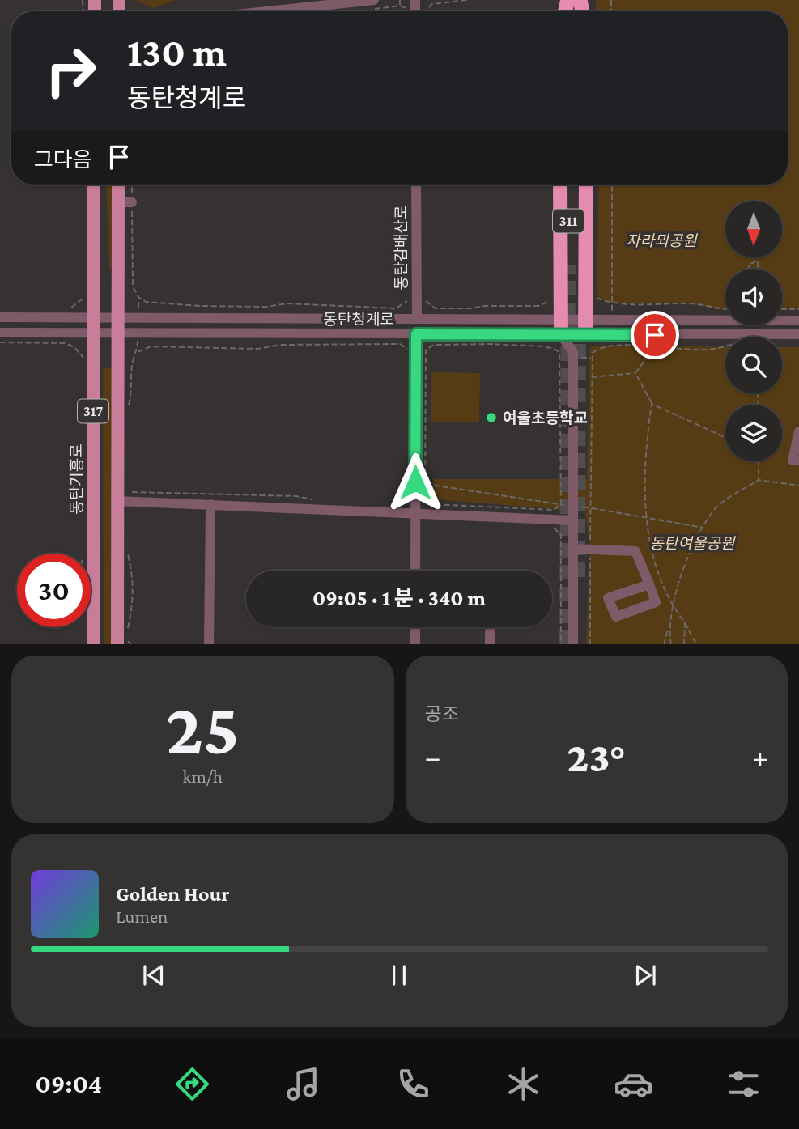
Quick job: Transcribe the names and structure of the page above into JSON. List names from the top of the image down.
{
  "streets": {
    "highway": ["311"],
    "main road": ["317", "동탄기흥로"],
    "street": ["동탄감배산로", "동탄청계로"]
  },
  "crossings": [
    ["동탄청계로", "317"],
    ["동탄청계로", "동탄기흥로"]
  ],
  "parks": ["자라뫼공원", "동탄여울공원"],
  "places": ["여울초등학교"],
  "north": "bottom",
  "page": {
    "turn": ["130 m", "동탄청계로"],
    "then": "그다음",
    "limit": "30",
    "trip": "09:05 · 1 분 · 340 m",
    "tile": [
      ["25", "km/h"],
      "공조"
    ],
    "heat": ["−", "23°", "+"],
    "song": ["Golden Hour", "Lumen"],
    "tabs": "09:04"
  }
}
